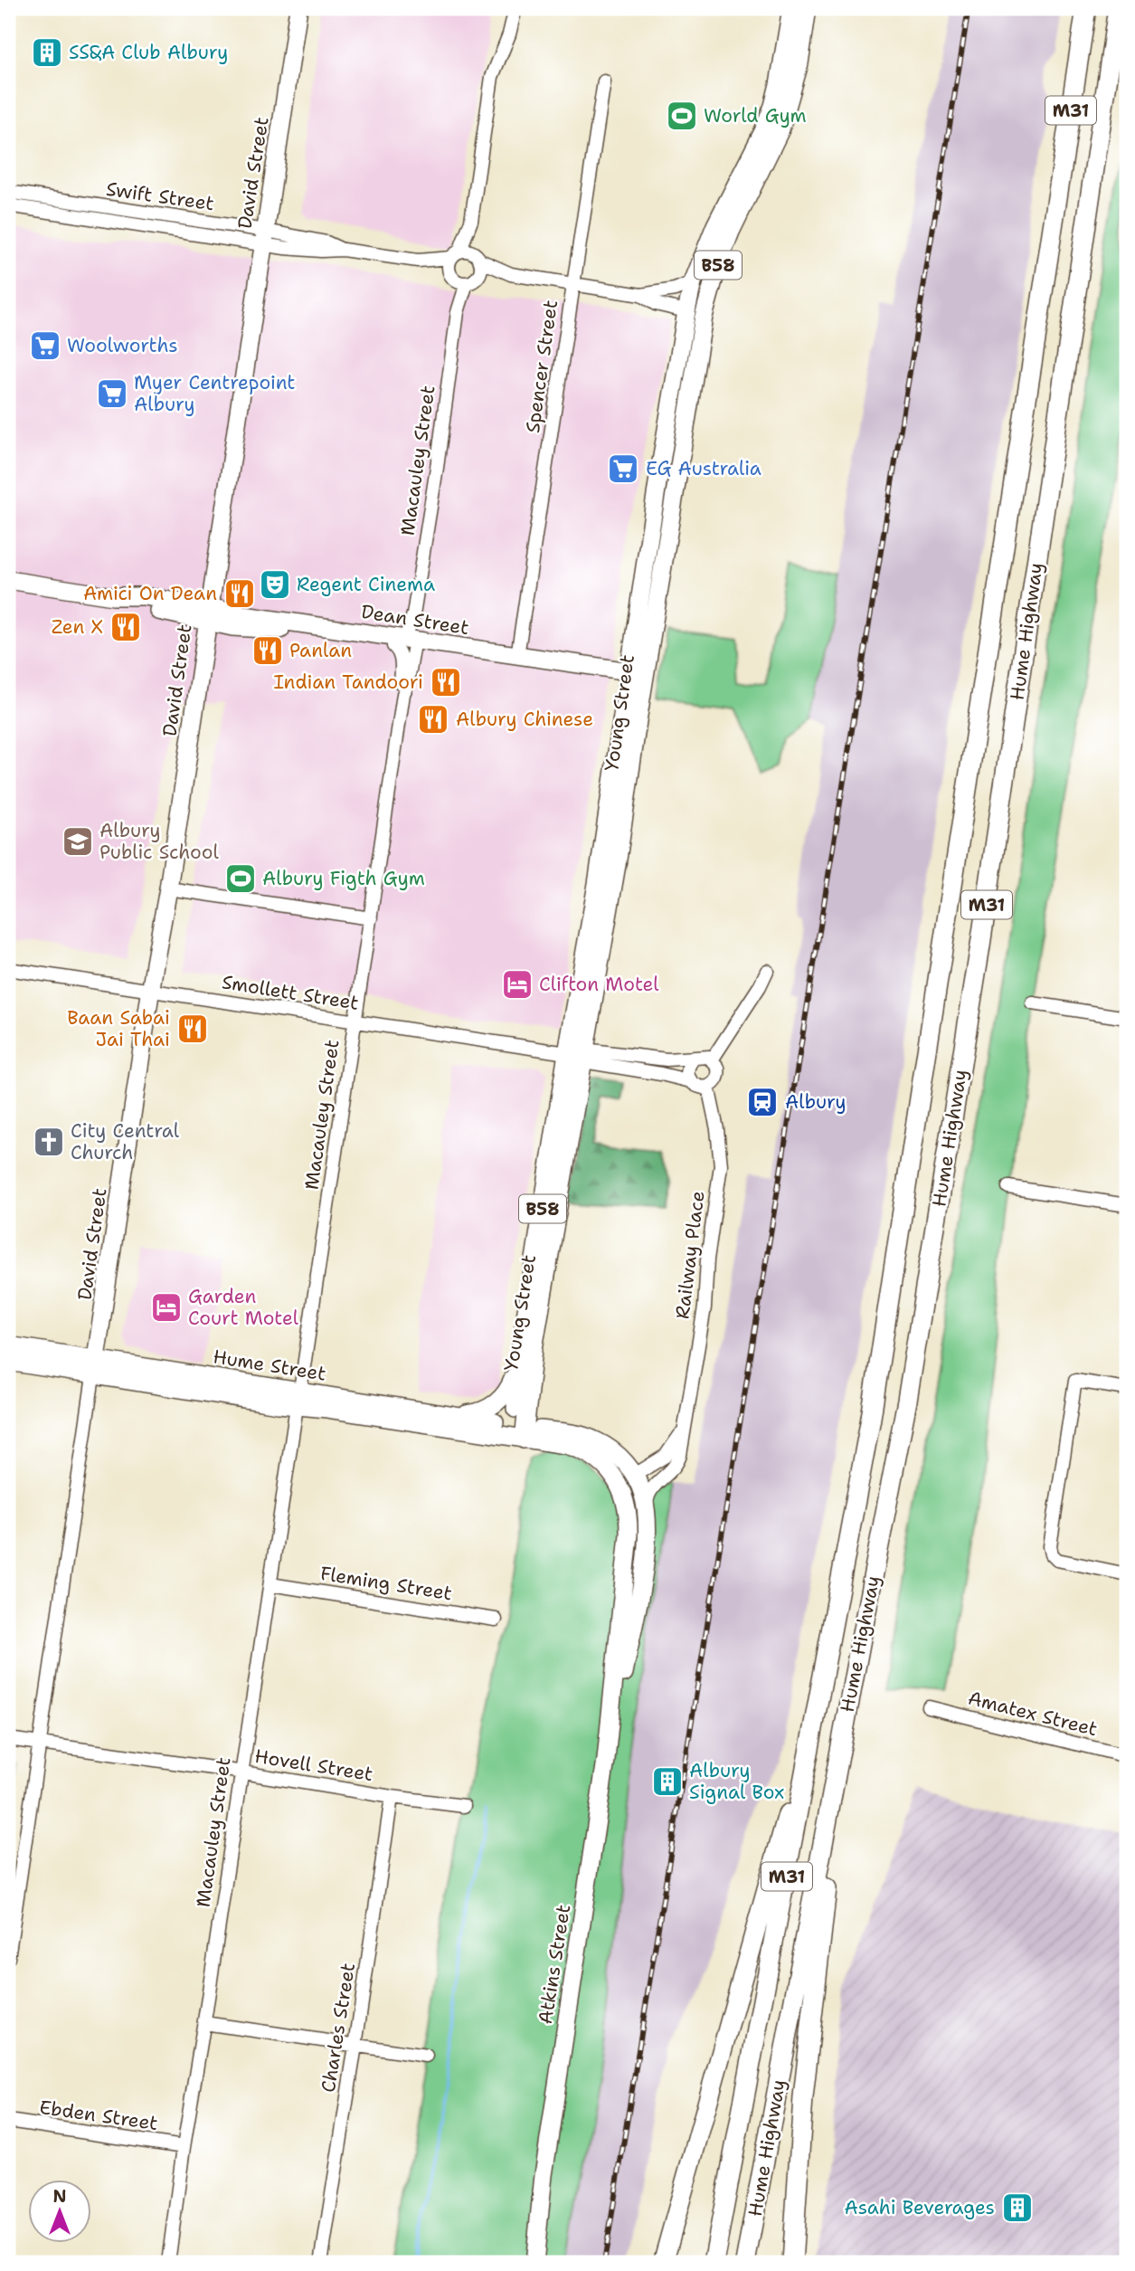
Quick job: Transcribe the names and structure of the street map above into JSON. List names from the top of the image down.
{
  "streets": {
    "highway": ["M31", "Hume Highway"],
    "main road": [
      "David Street",
      "B58",
      "Dean Street",
      "Young Street",
      "Hume Street",
      "Atkins Street"
    ],
    "street": [
      "Swift Street",
      "Spencer Street",
      "Macauley Street",
      "Smollett Street",
      "Railway Place",
      "Fleming Street",
      "Amatex Street",
      "Hovell Street",
      "Charles Street",
      "Ebden Street"
    ]
  },
  "crossings": [
    ["David Street", "Swift Street"],
    ["David Street", "Dean Street"],
    ["David Street", "Smollett Street"],
    ["David Street", "Hume Street"],
    ["David Street", "Hovell Street"],
    ["Swift Street", "Macauley Street"],
    ["B58", "Young Street"],
    ["B58", "Hume Street"],
    ["Spencer Street", "Dean Street"],
    ["Macauley Street", "Dean Street"],
    ["Macauley Street", "Smollett Street"],
    ["Macauley Street", "Hume Street"],
    ["Macauley Street", "Fleming Street"],
    ["Macauley Street", "Hovell Street"],
    ["Macauley Street", "Ebden Street"],
    ["Dean Street", "Young Street"],
    ["Young Street", "Smollett Street"],
    ["Young Street", "Hume Street"],
    ["Young Street", "Atkins Street"],
    ["Railway Place", "Atkins Street"],
    ["Hume Street", "Atkins Street"],
    ["Hovell Street", "Charles Street"]
  ],
  "places": {
    "building": ["SS&A Club Albury", "Albury Signal Box", "Asahi Beverages"],
    "sports": ["World Gym", "Albury Figth Gym"],
    "supermarket": ["Woolworths", "Myer Centrepoint Albury", "EG Australia"],
    "theatre": ["Regent Cinema"],
    "restaurant": [
      "Amici On Dean",
      "Zen X",
      "Panlan",
      "Indian Tandoori",
      "Albury Chinese",
      "Baan Sabai Jai Thai"
    ],
    "school or university": ["Albury Public School"],
    "hotel": ["Clifton Motel", "Garden Court Motel"],
    "station": ["Albury"],
    "church": ["City Central Church"]
  },
  "north": "top"
}
